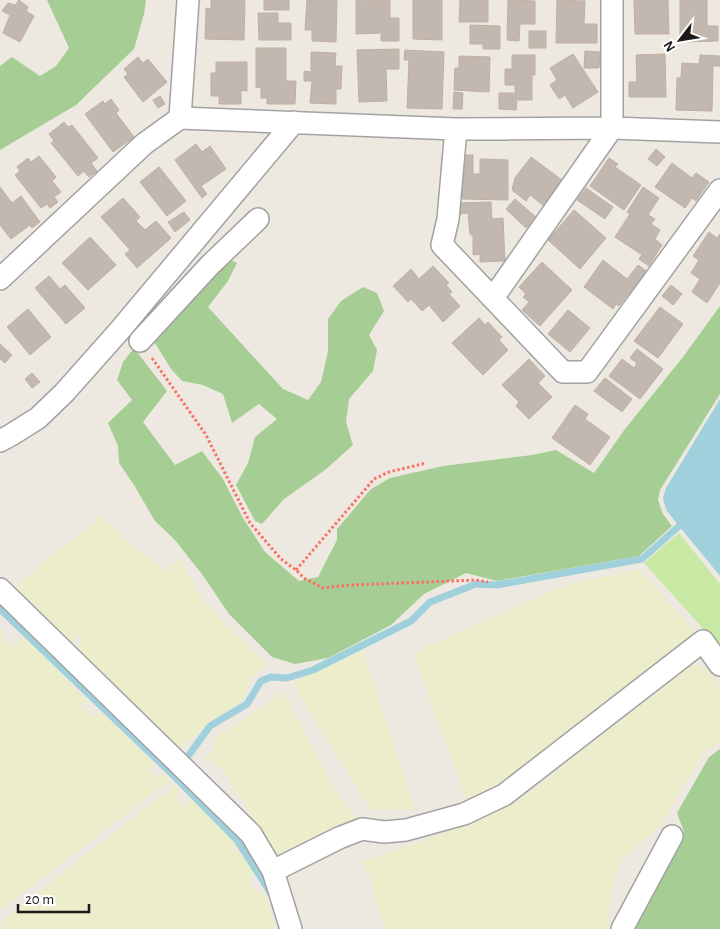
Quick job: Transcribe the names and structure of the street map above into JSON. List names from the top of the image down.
{
  "scale_bar": "20 m",
  "north": "bottom left"
}
